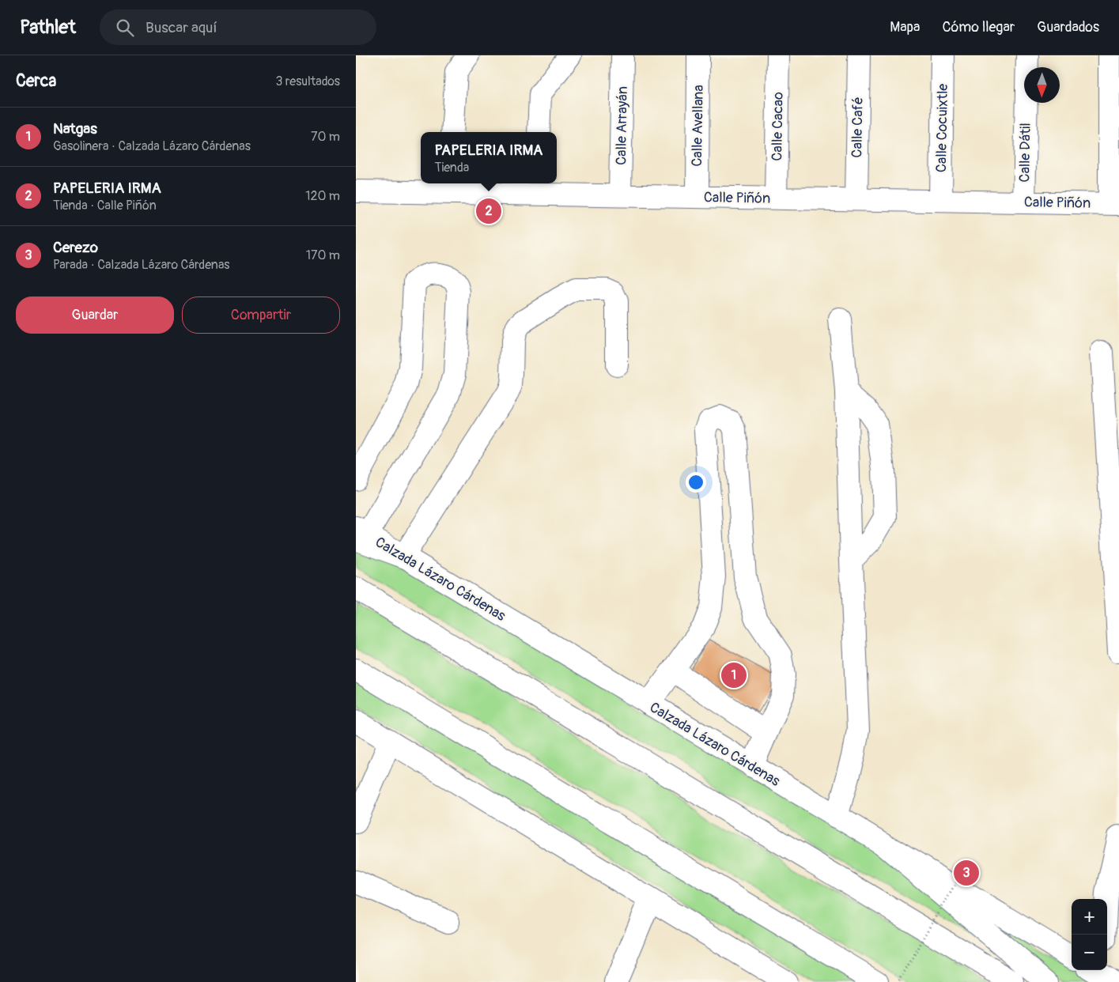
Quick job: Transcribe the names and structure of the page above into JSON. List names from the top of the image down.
{
  "streets": {
    "main road": [
      "Calle Arrayán",
      "Calle Avellana",
      "Calle Cacao",
      "Calle Café",
      "Calle Cocuixtle",
      "Calle Dátil",
      "Calle Piñón",
      "Calzada Lázaro Cárdenas"
    ]
  },
  "crossings": [
    ["Calle Arrayán", "Calle Piñón"],
    ["Calle Avellana", "Calle Piñón"],
    ["Calle Cacao", "Calle Piñón"],
    ["Calle Café", "Calle Piñón"],
    ["Calle Cocuixtle", "Calle Piñón"],
    ["Calle Dátil", "Calle Piñón"]
  ],
  "north": "bottom",
  "page": {
    "header": "Pathlet",
    "search": "Buscar aquí",
    "nav": ["Mapa", "Cómo llegar", "Guardados"],
    "heading": ["Cerca", "3 resultados"],
    "list": [
      {
        "mark": "1",
        "name": "Natgas",
        "note": "Gasolinera · Calzada Lázaro Cárdenas",
        "value": "70 m"
      },
      {
        "mark": "2",
        "name": "PAPELERIA IRMA",
        "note": "Tienda · Calle Piñón",
        "value": "120 m"
      },
      {
        "mark": "3",
        "name": "Cerezo",
        "note": "Parada · Calzada Lázaro Cárdenas",
        "value": "170 m"
      }
    ],
    "popup": ["PAPELERIA IRMA", "Tienda"],
    "pins": ["2", "1", "3"],
    "buttons": ["Guardar", "Compartir"],
    "map_buttons": ["+", "−"]
  }
}
